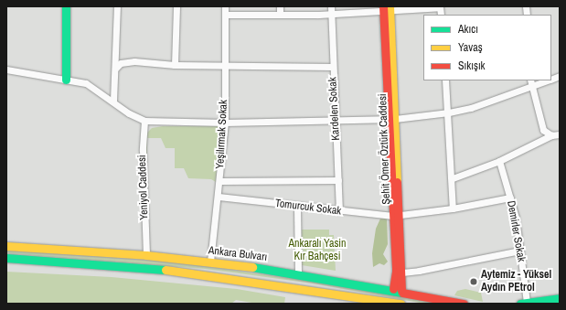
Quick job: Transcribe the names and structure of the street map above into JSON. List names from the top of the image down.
{
  "streets": {
    "main road": ["Şehit Ömer Öztürk Caddesi", "Ankara Bulvarı"],
    "street": [
      "Kardelen Sokak",
      "Yeşilırmak Sokak",
      "Yeniyol Caddesi",
      "Tomurcuk Sokak",
      "Demirler Sokak"
    ]
  },
  "crossings": [
    ["Kardelen Sokak", "Tomurcuk Sokak"],
    ["Yeşilırmak Sokak", "Tomurcuk Sokak"],
    ["Yeşilırmak Sokak", "Ankara Bulvarı"],
    ["Şehit Ömer Öztürk Caddesi", "Tomurcuk Sokak"],
    ["Şehit Ömer Öztürk Caddesi", "Ankara Bulvarı"],
    ["Yeniyol Caddesi", "Ankara Bulvarı"],
    ["Tomurcuk Sokak", "Demirler Sokak"]
  ],
  "parks": ["Ankaralı Yasin Kır Bahçesi"],
  "places": ["Aytemiz - Yüksel Aydın PEtrol"],
  "legend": ["Akıcı", "Yavaş", "Sıkışık"]
}
